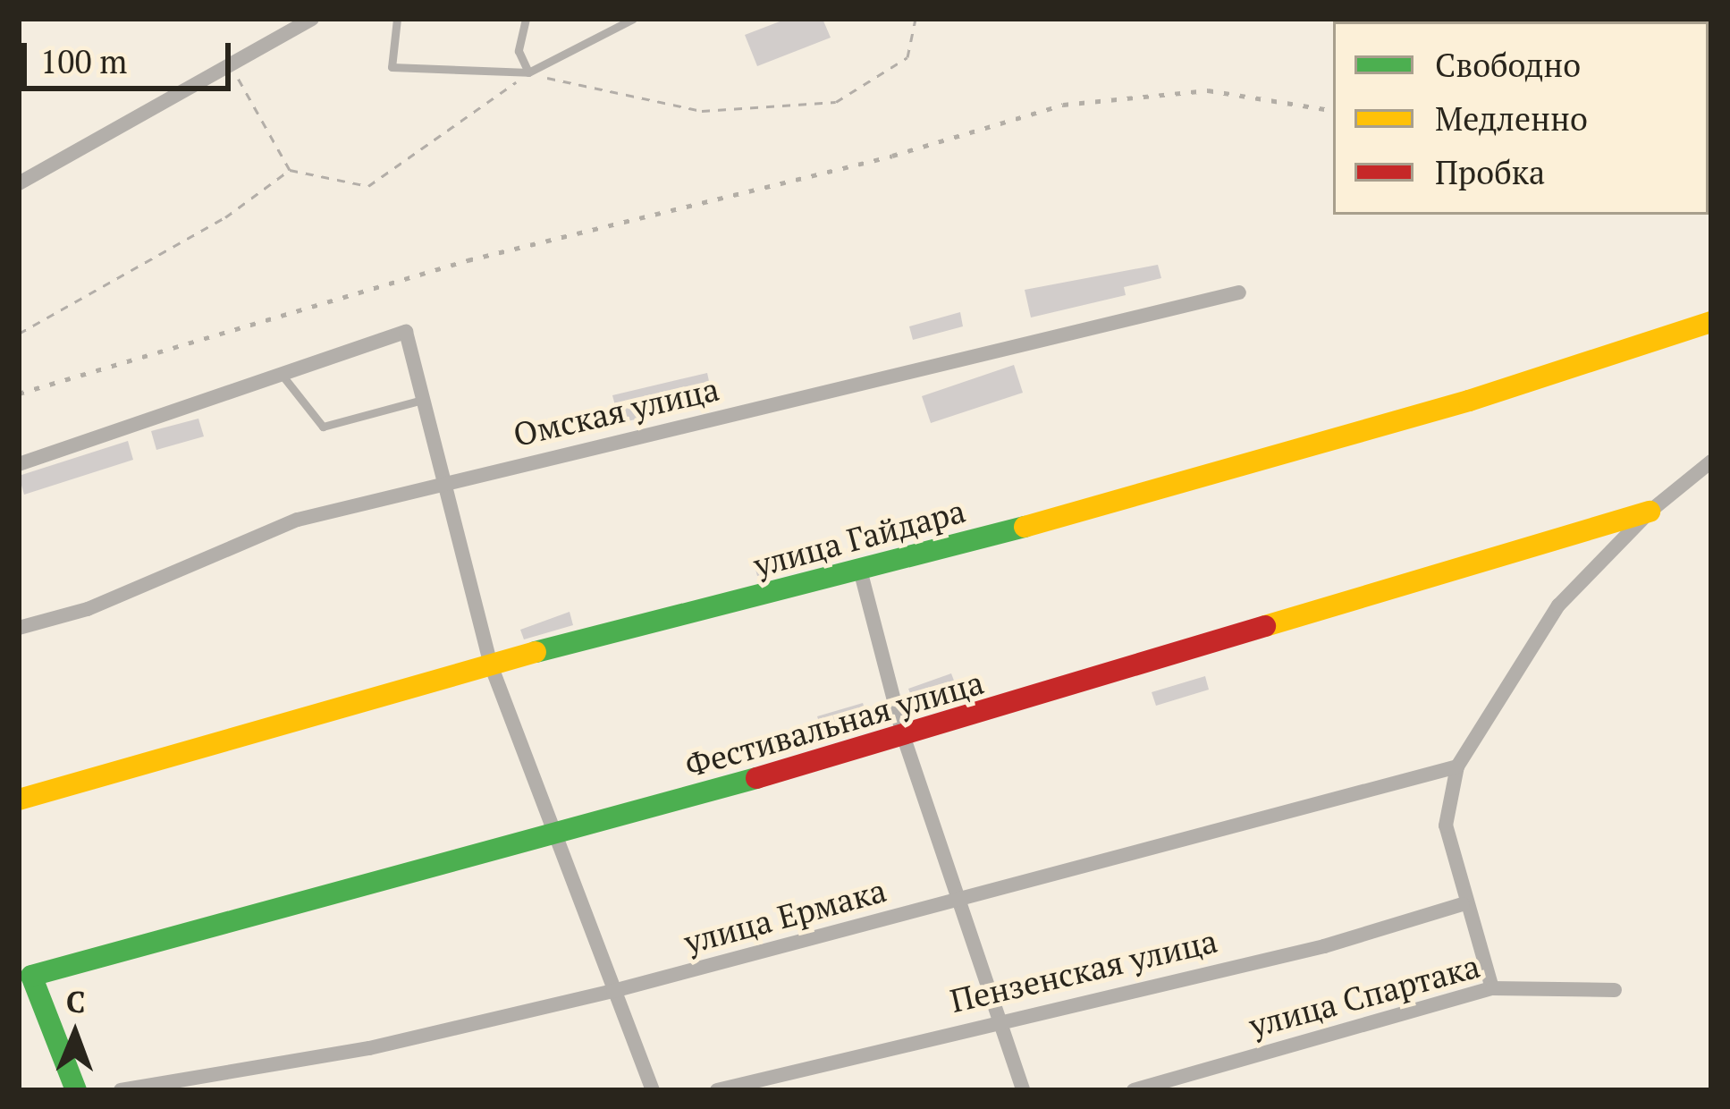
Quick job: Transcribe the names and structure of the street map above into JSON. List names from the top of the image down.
{
  "streets": {
    "street": [
      "Омская улица",
      "улица Гайдара",
      "Фестивальная улица",
      "улица Ермака",
      "Пензенская улица",
      "улица Спартака"
    ]
  },
  "legend": ["Свободно", "Медленно", "Пробка"],
  "scale_bar": "100 m",
  "north": "top"
}
